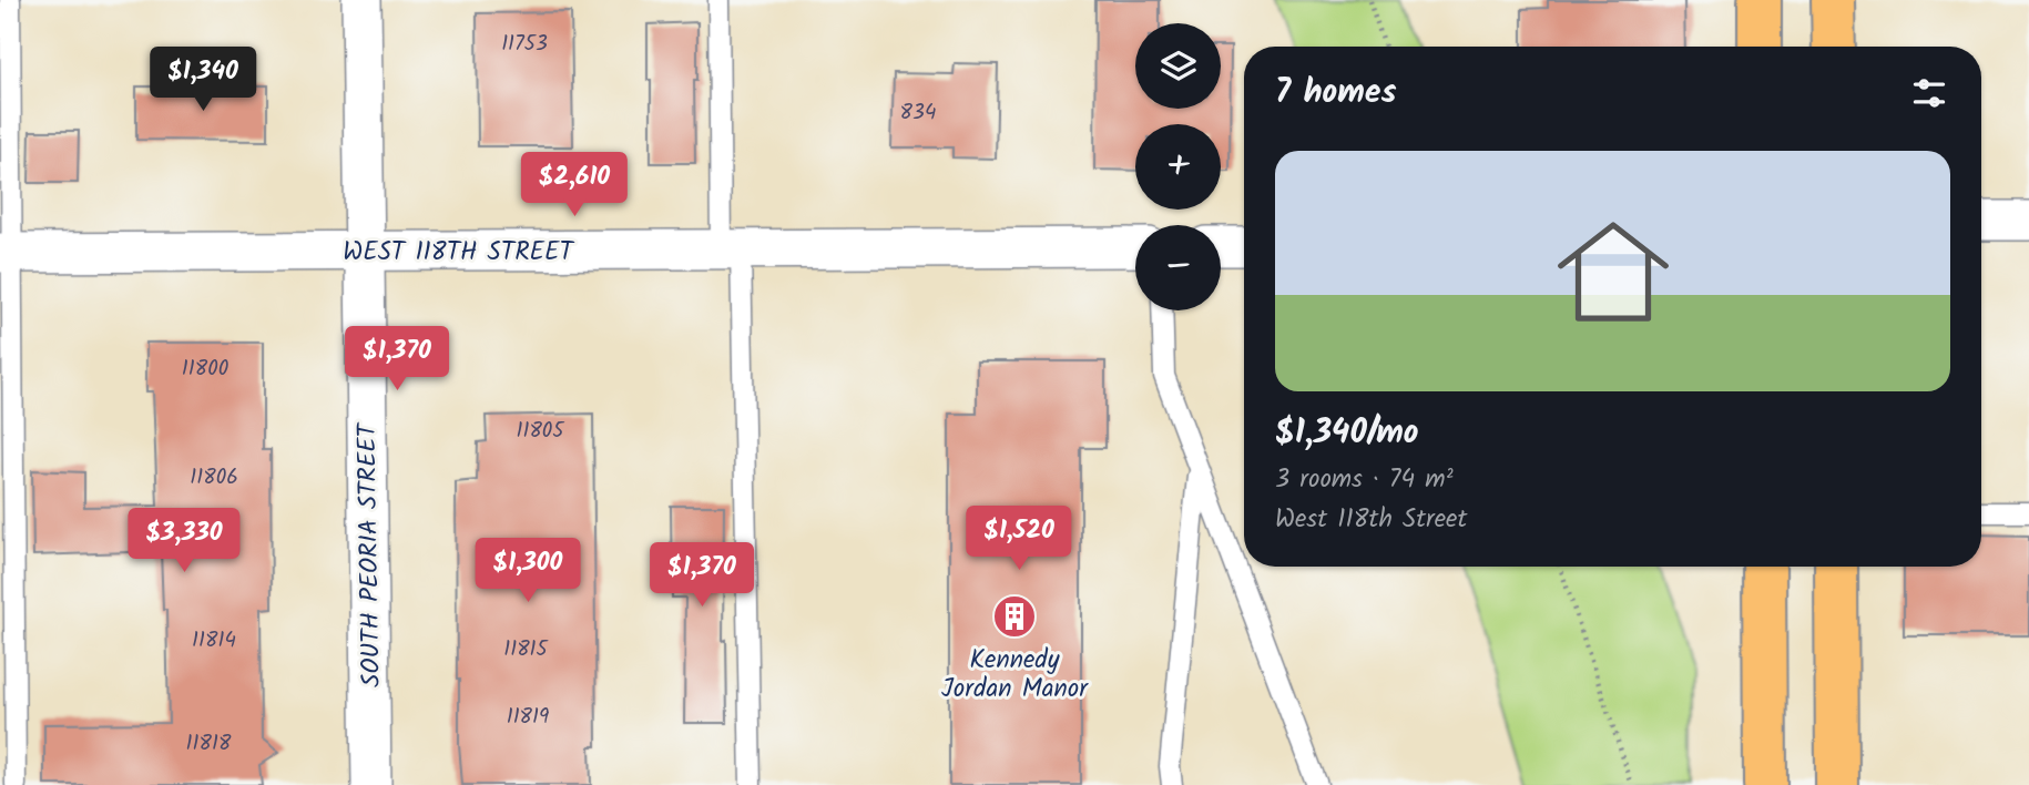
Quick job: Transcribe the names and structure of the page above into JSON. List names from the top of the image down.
{
  "streets": {
    "street": ["WEST 118TH STREET", "SOUTH PEORIA STREET"]
  },
  "crossings": [
    ["WEST 118TH STREET", "SOUTH PEORIA STREET"]
  ],
  "places": {
    "building": ["Kennedy Jordan Manor"]
  },
  "house_numbers": [
    "11753",
    "834",
    "11800",
    "11805",
    "11806",
    "11814",
    "11815",
    "11819",
    "11818"
  ],
  "page": {
    "map_buttons": ["+", "−"],
    "price": [
      "$1,340",
      "$2,610",
      "$1,370",
      "$1,520",
      "$3,330",
      "$1,300",
      "$1,370"
    ],
    "heading": "7 homes",
    "list": [
      {
        "name": "$1,340/mo",
        "note": "3 rooms · 74 m² · West 118th Street"
      }
    ]
  }
}
